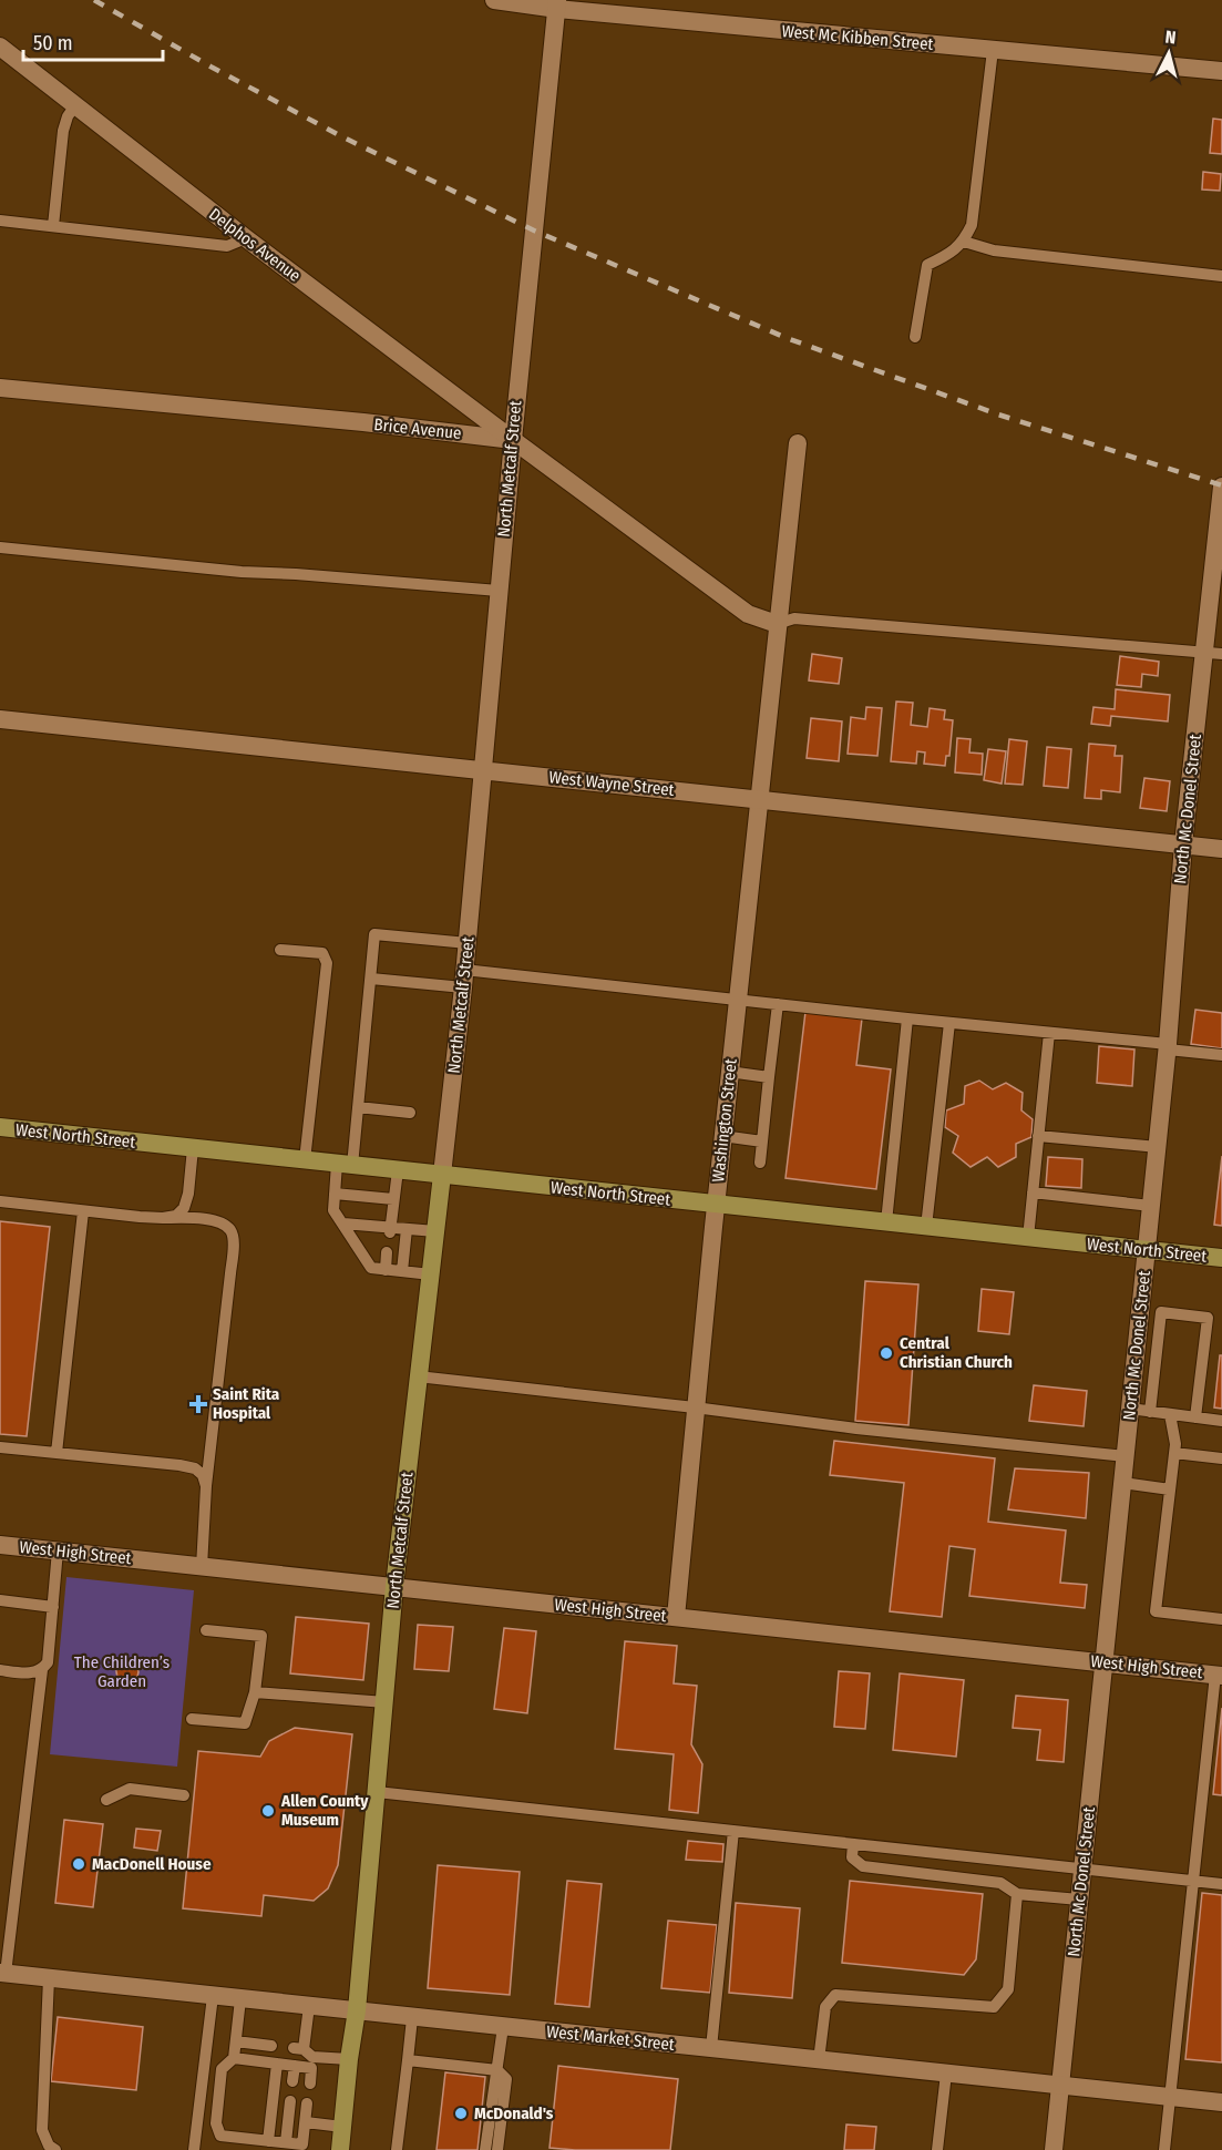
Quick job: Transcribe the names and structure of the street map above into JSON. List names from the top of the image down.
{
  "streets": {
    "main road": ["North Metcalf Street", "West North Street"],
    "street": [
      "West Mc Kibben Street",
      "Delphos Avenue",
      "Brice Avenue",
      "West Wayne Street",
      "North Mc Donel Street",
      "Washington Street",
      "West High Street",
      "West Market Street"
    ]
  },
  "crossings": [
    ["West Mc Kibben Street", "North Metcalf Street"],
    ["Delphos Avenue", "Brice Avenue"],
    ["Delphos Avenue", "North Metcalf Street"],
    ["Brice Avenue", "North Metcalf Street"],
    ["Brice Avenue", "Washington Street"],
    ["North Metcalf Street", "West Wayne Street"],
    ["North Metcalf Street", "West North Street"],
    ["North Metcalf Street", "West High Street"],
    ["North Metcalf Street", "West Market Street"],
    ["West Wayne Street", "North Mc Donel Street"],
    ["West Wayne Street", "Washington Street"],
    ["North Mc Donel Street", "West North Street"],
    ["North Mc Donel Street", "West High Street"],
    ["North Mc Donel Street", "West Market Street"],
    ["Washington Street", "West North Street"],
    ["Washington Street", "West High Street"]
  ],
  "parks": ["The Children’s Garden"],
  "places": {
    "other": [
      "Central Christian Church",
      "Allen County Museum",
      "MacDonell House",
      "McDonald's"
    ],
    "health": ["Saint Rita Hospital"]
  },
  "scale_bar": "50 m",
  "north": "top"
}
